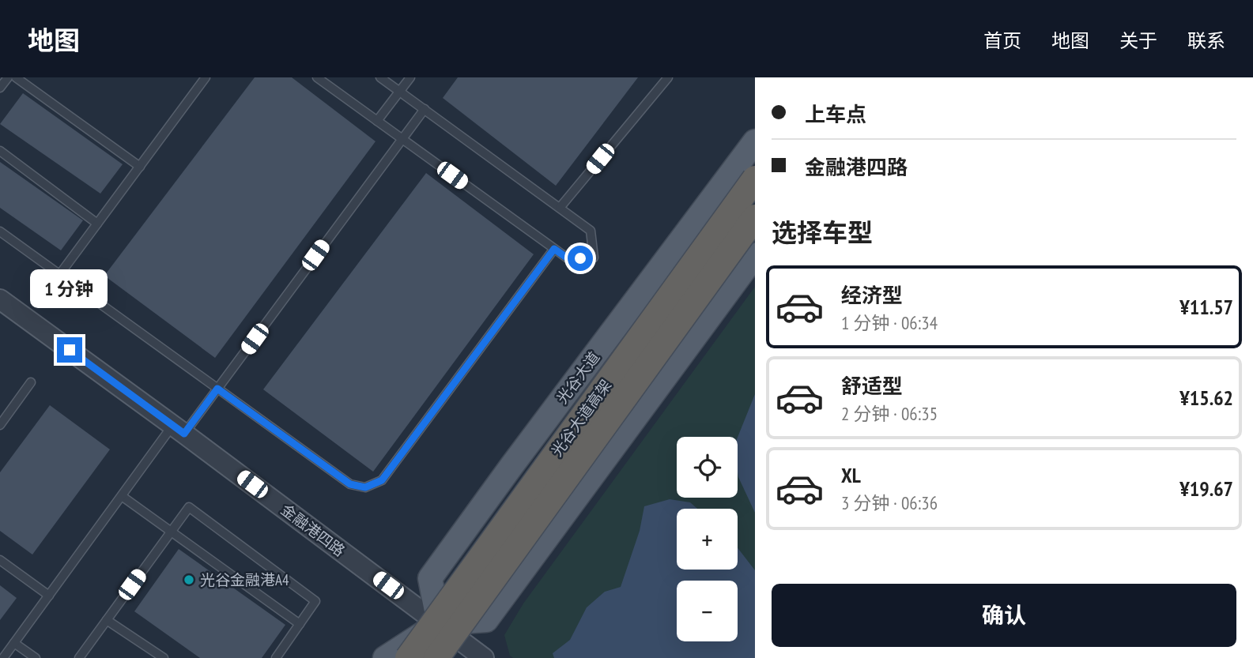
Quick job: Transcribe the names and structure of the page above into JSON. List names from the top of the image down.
{
  "streets": {
    "highway": ["光谷大道高架"],
    "main road": ["光谷大道"],
    "street": ["金融港四路"]
  },
  "crossings": [
    ["光谷大道", "光谷大道高架"],
    ["光谷大道", "金融港四路"]
  ],
  "places": ["光谷金融港A4"],
  "page": {
    "header": "地图",
    "nav": [
      "首页",
      "地图",
      "关于",
      "联系"
    ],
    "banner": ["上车点", "金融港四路"],
    "heading": "选择车型",
    "list": [
      {
        "name": "经济型",
        "note": "1 分钟 · 06:34",
        "value": "¥11.57"
      },
      {
        "name": "舒适型",
        "note": "2 分钟 · 06:35",
        "value": "¥15.62"
      },
      {
        "name": "XL",
        "note": "3 分钟 · 06:36",
        "value": "¥19.67"
      }
    ],
    "bubble": "1 分钟",
    "map_buttons": ["+", "−"],
    "buttons": "确认"
  }
}
